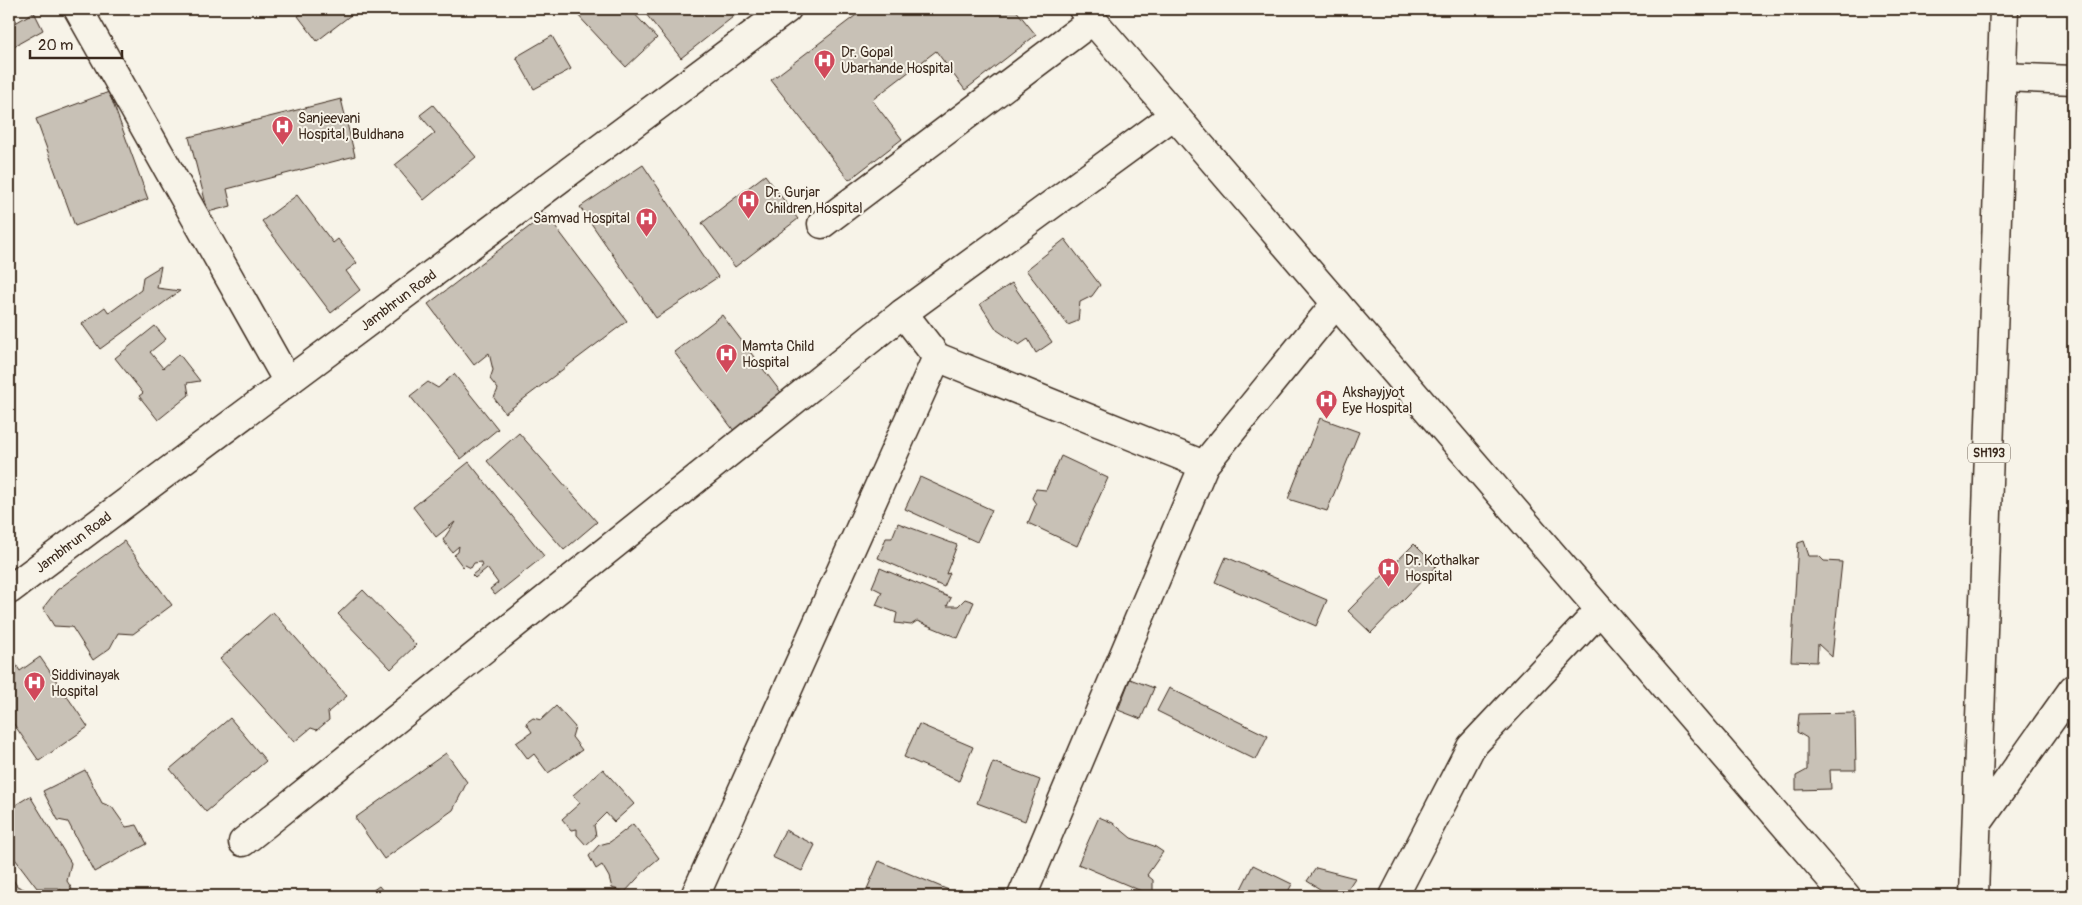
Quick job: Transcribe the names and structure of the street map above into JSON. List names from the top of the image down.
{
  "streets": {
    "street": ["Jambhrun Road", "SH193"]
  },
  "places": {
    "hospital": [
      "Dr. Gopal Ubarhande Hospital",
      "Sanjeevani Hospital, Buldhana",
      "Dr. Gurjar Children Hospital",
      "Samvad Hospital",
      "Mamta Child Hospital",
      "Akshayjyot Eye Hospital",
      "Dr. Kothalkar Hospital",
      "Siddivinayak Hospital"
    ]
  },
  "scale_bar": "20 m"
}
